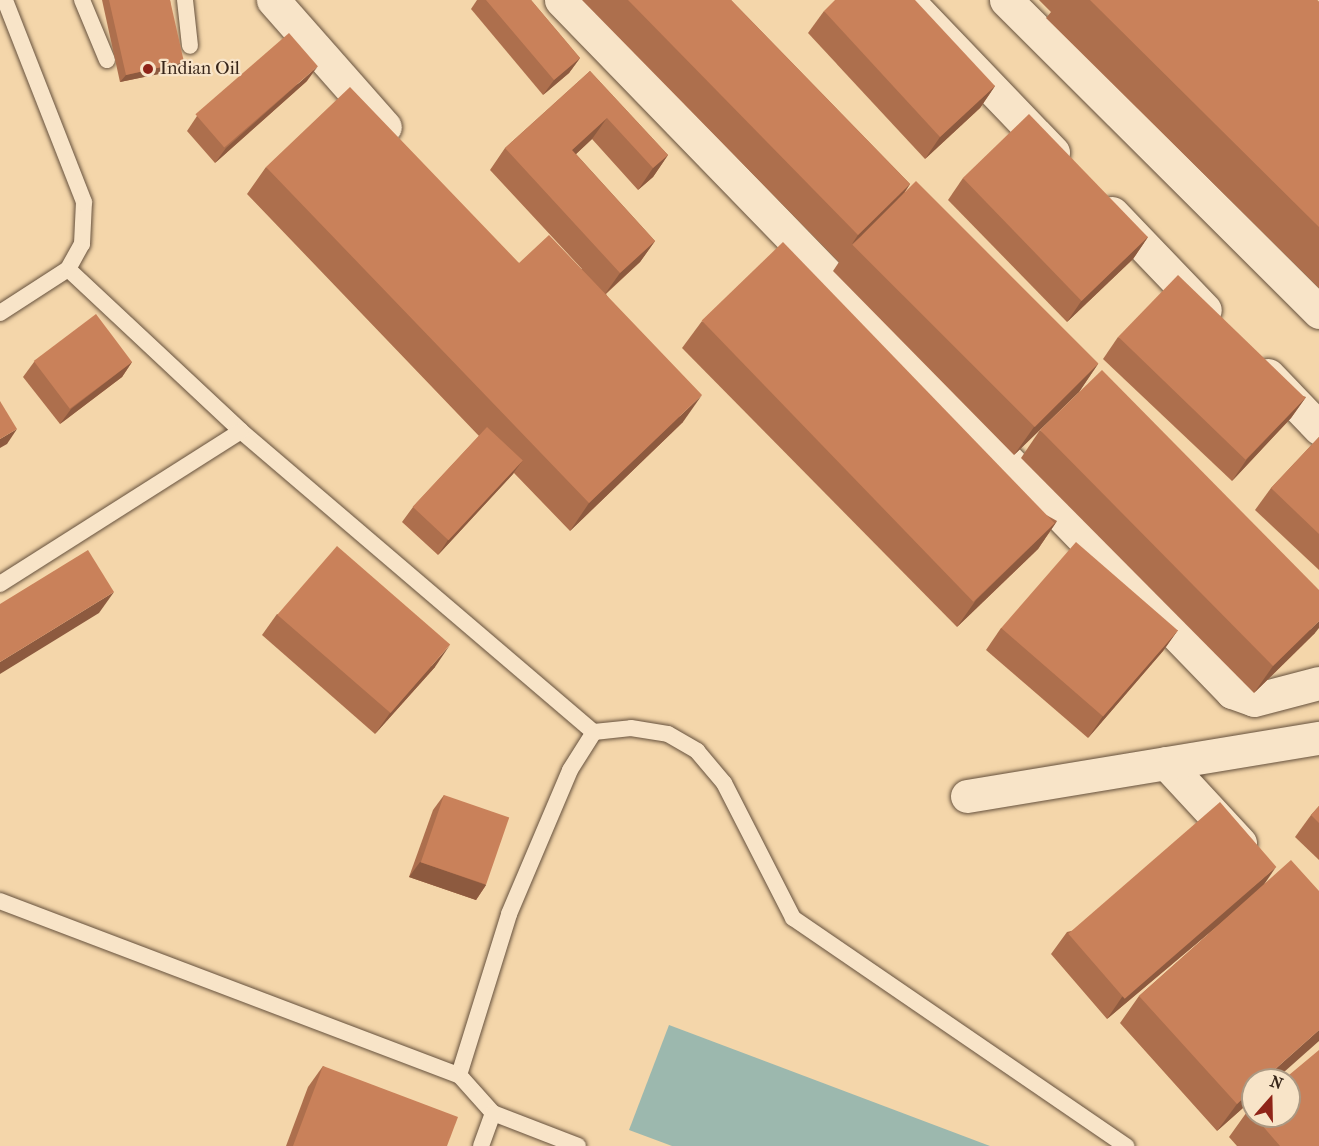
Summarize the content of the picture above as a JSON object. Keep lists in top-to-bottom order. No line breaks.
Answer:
{"places":["Indian Oil"],"north":"top"}
